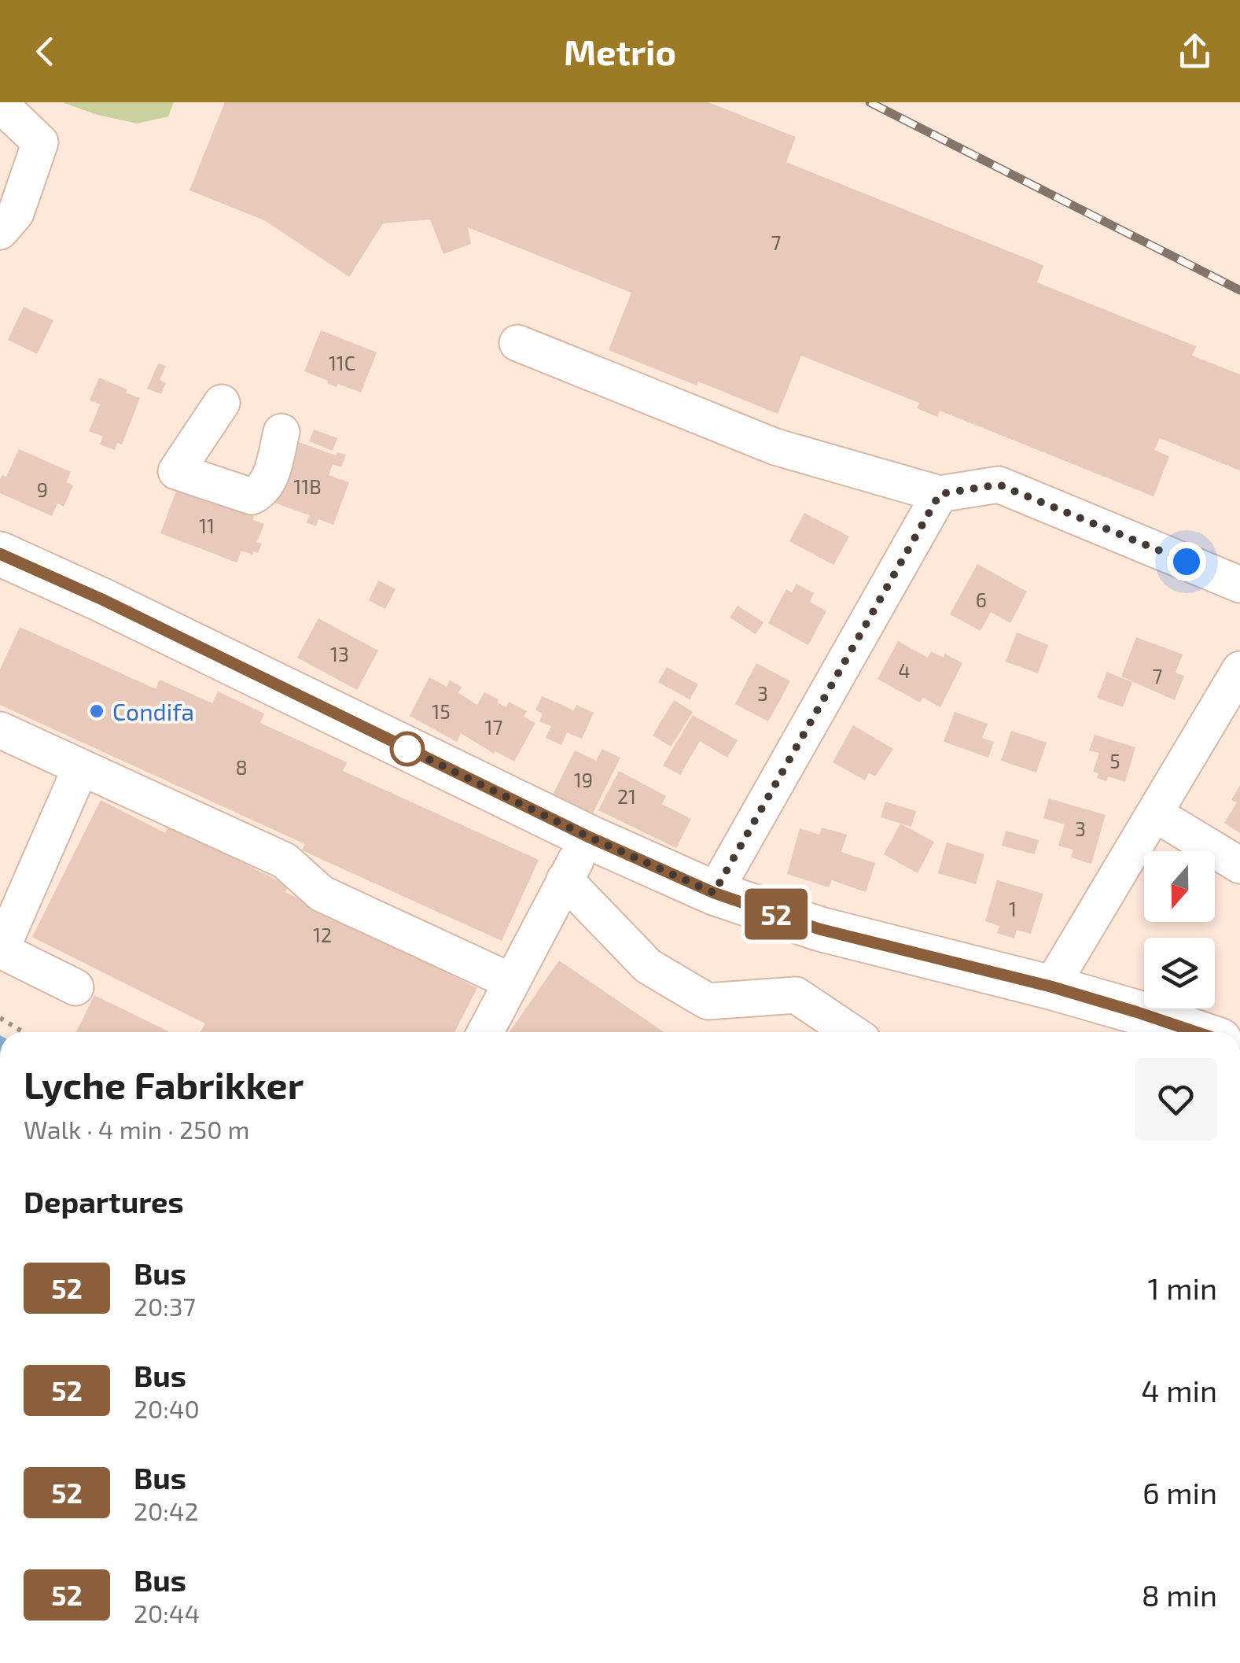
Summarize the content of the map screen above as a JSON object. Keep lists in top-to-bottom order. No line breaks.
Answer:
{"places":["Condifa"],"lines":["bus line 52"],"house_numbers":["7","11C","11B","9","11","6","13","4","7","3","15","17","5","8","19","21","3","1","12"],"north":"bottom","page":{"header":"Metrio","on_map":"52","heading":[["Lyche Fabrikker","Walk · 4 min · 250 m"],"Departures"],"list":[{"mark":"52","name":"Bus","note":"20:37","value":"1 min"},{"mark":"52","name":"Bus","note":"20:40","value":"4 min"},{"mark":"52","name":"Bus","note":"20:42","value":"6 min"},{"mark":"52","name":"Bus","note":"20:44","value":"8 min"}]}}
